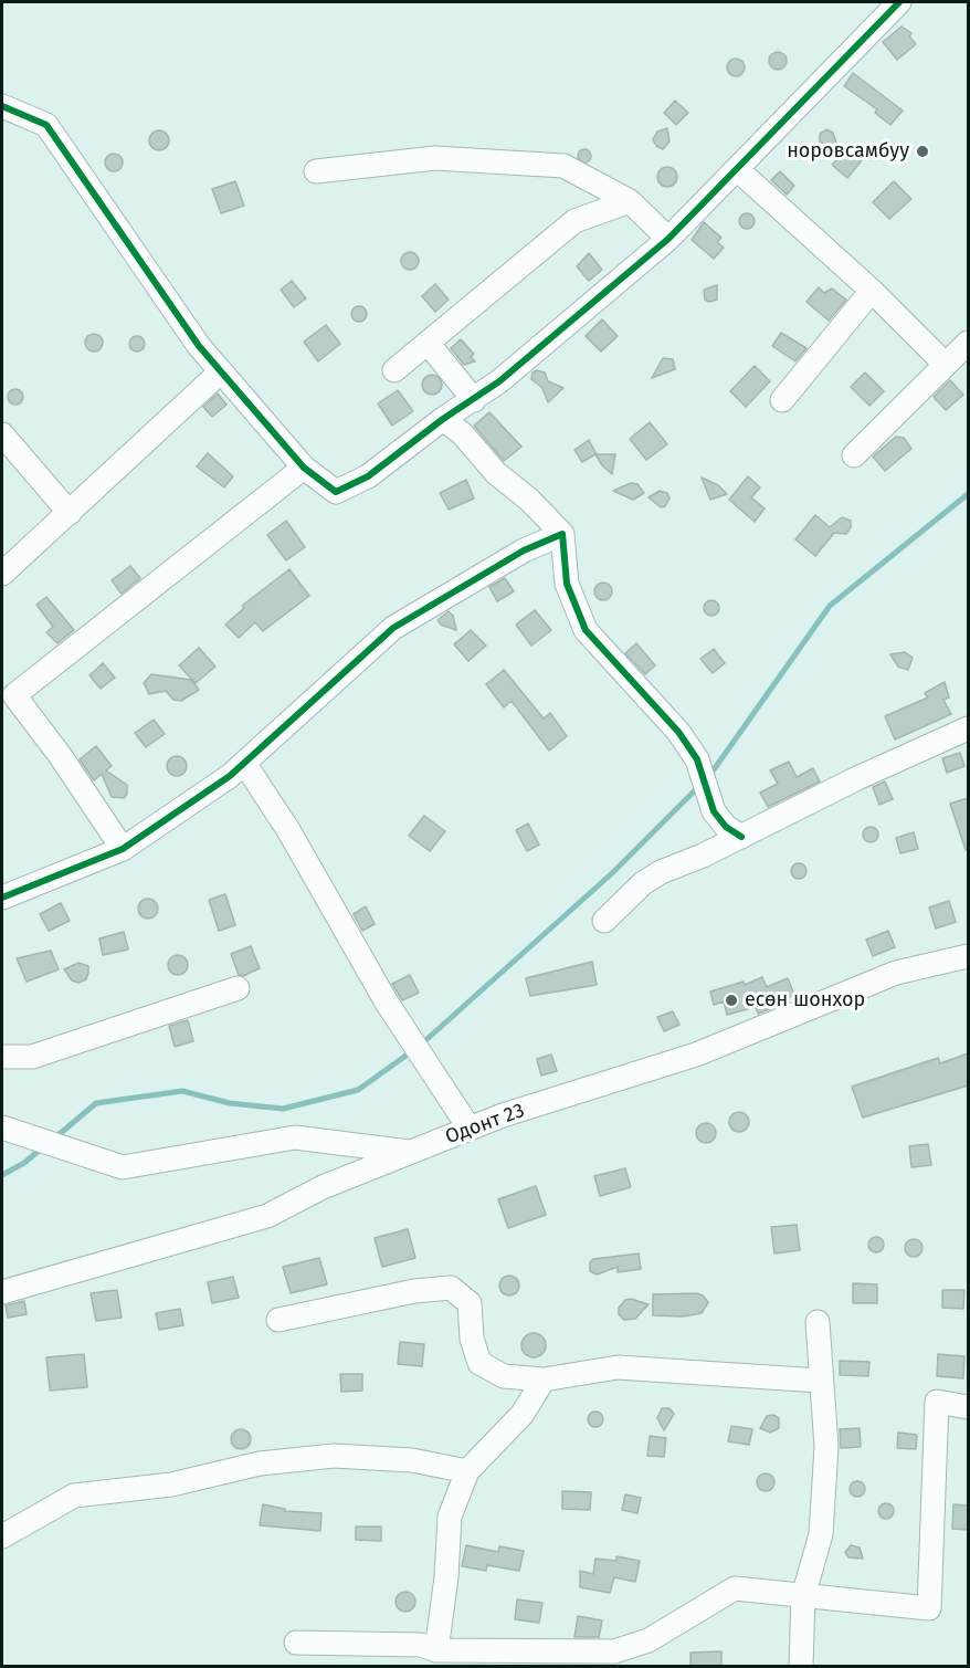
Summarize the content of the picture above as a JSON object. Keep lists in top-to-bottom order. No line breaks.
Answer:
{"streets":{"street":["Одонт 23"]},"places":["норовсамбуу","есөн шонхор"]}
